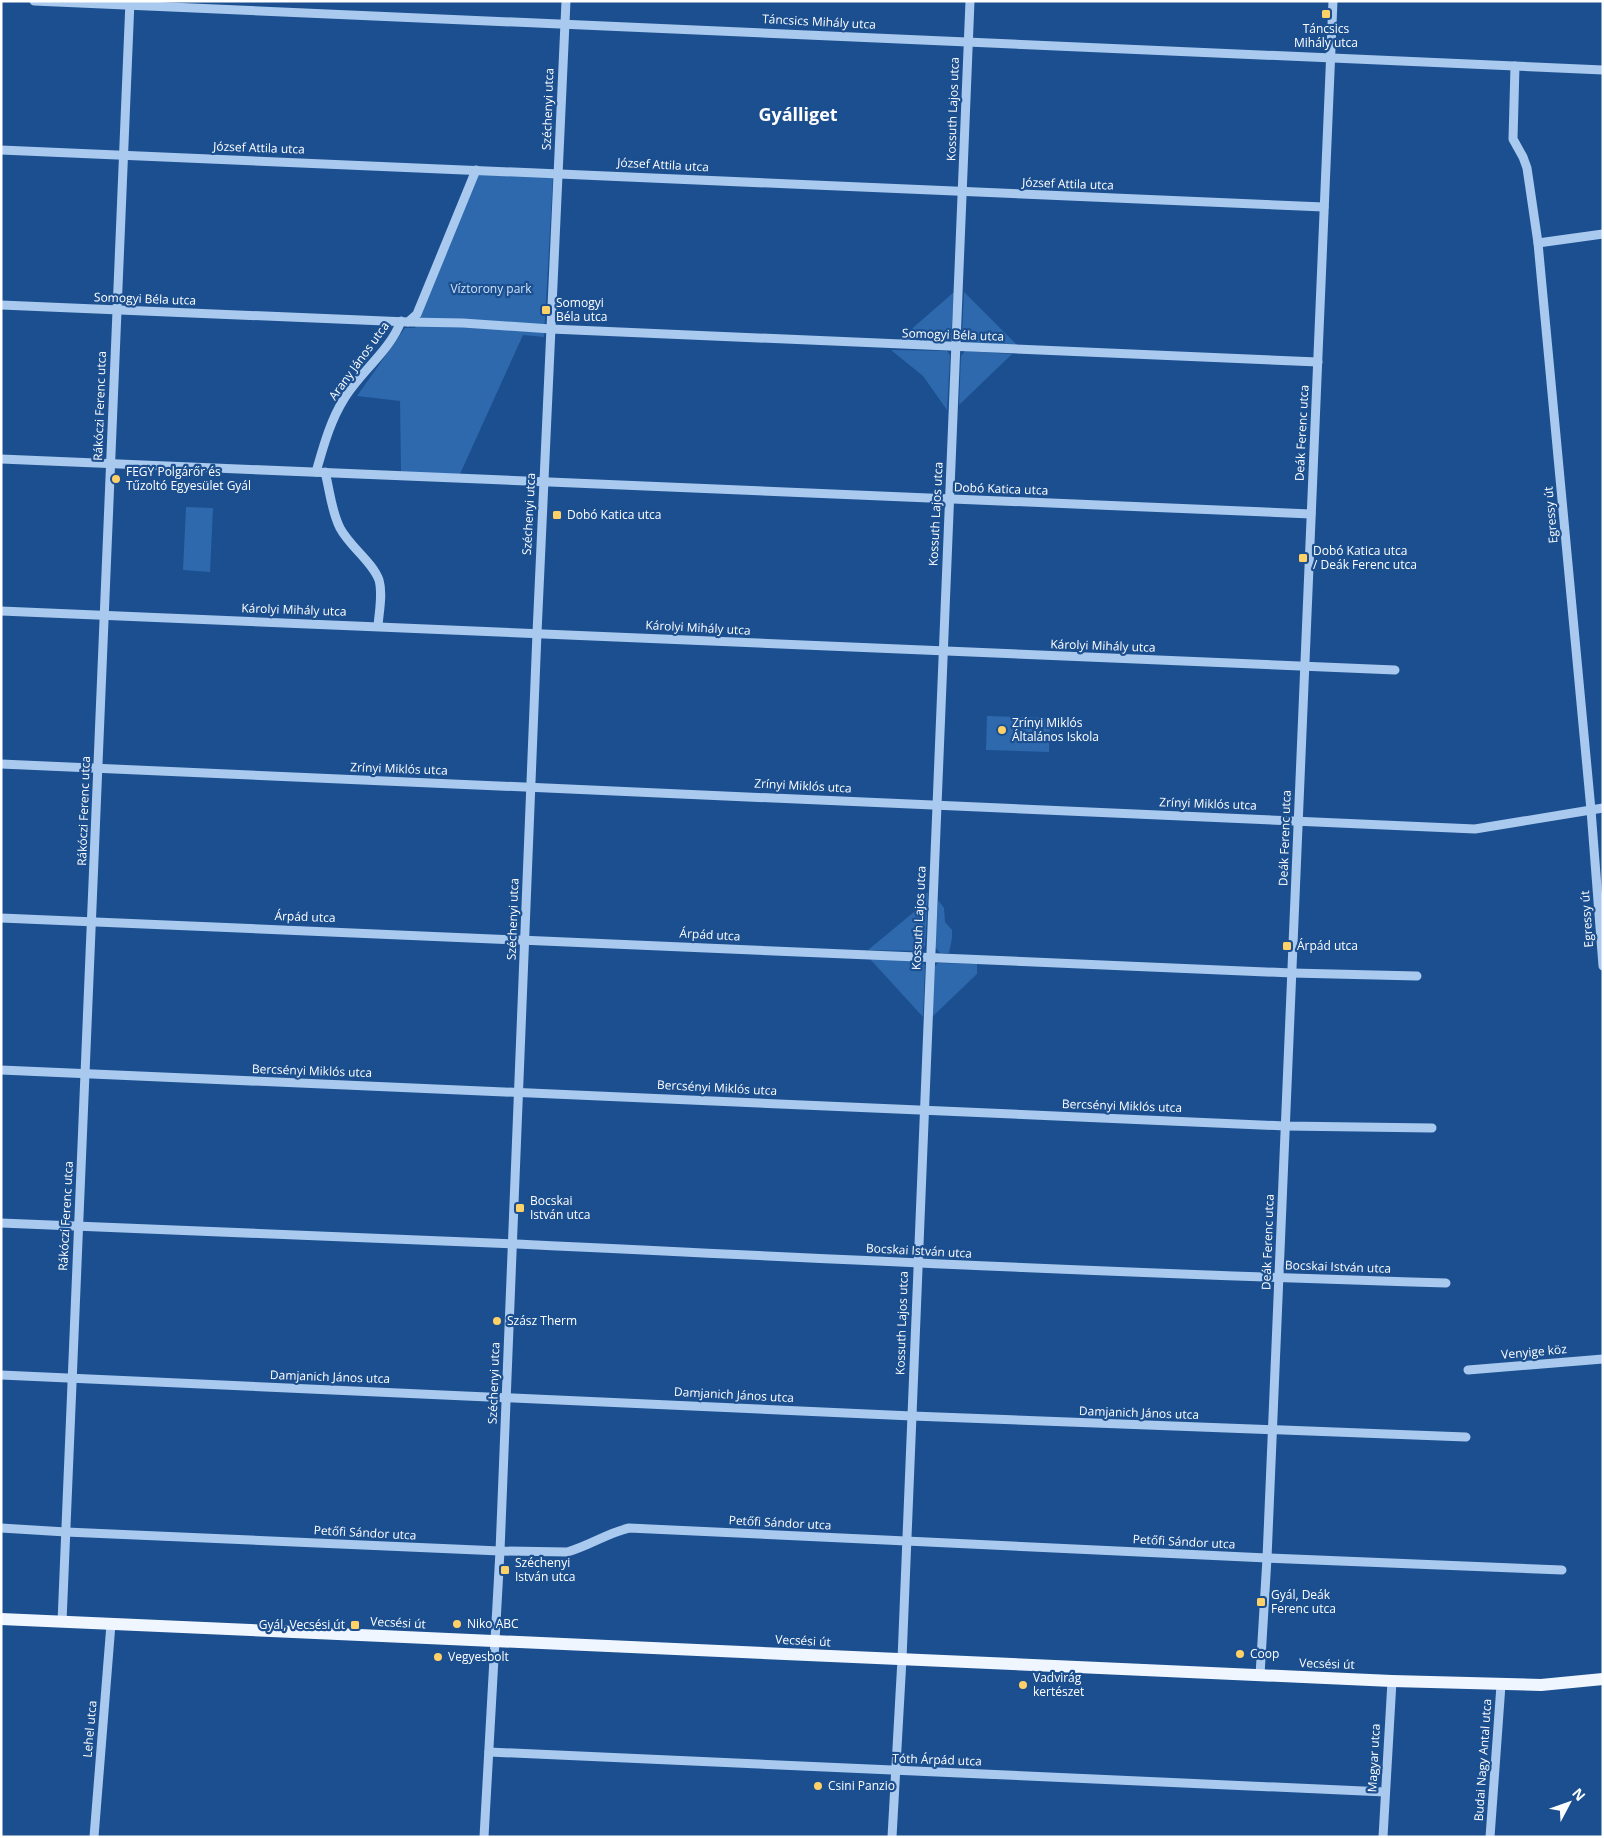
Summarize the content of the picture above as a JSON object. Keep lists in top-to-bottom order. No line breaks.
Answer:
{"streets":{"main road":["Vecsési út"],"street":["Táncsics Mihály utca","Széchenyi utca","Kossuth Lajos utca","József Attila utca","Somogyi Béla utca","Arany János utca","Rákóczi Ferenc utca","Deák Ferenc utca","Dobó Katica utca","Egressy út","Károlyi Mihály utca","Zrínyi Miklós utca","Árpád utca","Bercsényi Miklós utca","Bocskai István utca","Venyige köz","Damjanich János utca","Petőfi Sándor utca","Lehel utca","Magyar utca","Tóth Árpád utca","Budai Nagy Antal utca"]},"crossings":[["Táncsics Mihály utca","Széchenyi utca"],["Táncsics Mihály utca","Kossuth Lajos utca"],["Táncsics Mihály utca","Rákóczi Ferenc utca"],["Táncsics Mihály utca","Deák Ferenc utca"],["Táncsics Mihály utca","Egressy út"],["Széchenyi utca","József Attila utca"],["Széchenyi utca","Somogyi Béla utca"],["Széchenyi utca","Dobó Katica utca"],["Széchenyi utca","Károlyi Mihály utca"],["Széchenyi utca","Zrínyi Miklós utca"],["Széchenyi utca","Árpád utca"],["Széchenyi utca","Bercsényi Miklós utca"],["Széchenyi utca","Bocskai István utca"],["Széchenyi utca","Damjanich János utca"],["Széchenyi utca","Petőfi Sándor utca"],["Széchenyi utca","Vecsési út"],["Széchenyi utca","Tóth Árpád utca"],["Kossuth Lajos utca","József Attila utca"],["Kossuth Lajos utca","Somogyi Béla utca"],["Kossuth Lajos utca","Dobó Katica utca"],["Kossuth Lajos utca","Károlyi Mihály utca"],["Kossuth Lajos utca","Zrínyi Miklós utca"],["Kossuth Lajos utca","Árpád utca"],["Kossuth Lajos utca","Bercsényi Miklós utca"],["Kossuth Lajos utca","Bocskai István utca"],["Kossuth Lajos utca","Damjanich János utca"],["Kossuth Lajos utca","Petőfi Sándor utca"],["Kossuth Lajos utca","Vecsési út"],["Kossuth Lajos utca","Tóth Árpád utca"],["József Attila utca","Arany János utca"],["József Attila utca","Rákóczi Ferenc utca"],["József Attila utca","Deák Ferenc utca"],["Somogyi Béla utca","Arany János utca"],["Somogyi Béla utca","Rákóczi Ferenc utca"],["Somogyi Béla utca","Deák Ferenc utca"],["Arany János utca","Dobó Katica utca"],["Arany János utca","Károlyi Mihály utca"],["Rákóczi Ferenc utca","Dobó Katica utca"],["Rákóczi Ferenc utca","Károlyi Mihály utca"],["Rákóczi Ferenc utca","Zrínyi Miklós utca"],["Rákóczi Ferenc utca","Árpád utca"],["Rákóczi Ferenc utca","Bercsényi Miklós utca"],["Rákóczi Ferenc utca","Bocskai István utca"],["Rákóczi Ferenc utca","Damjanich János utca"],["Rákóczi Ferenc utca","Petőfi Sándor utca"],["Rákóczi Ferenc utca","Vecsési út"],["Deák Ferenc utca","Dobó Katica utca"],["Deák Ferenc utca","Károlyi Mihály utca"],["Deák Ferenc utca","Zrínyi Miklós utca"],["Deák Ferenc utca","Árpád utca"],["Deák Ferenc utca","Bercsényi Miklós utca"],["Deák Ferenc utca","Bocskai István utca"],["Deák Ferenc utca","Damjanich János utca"],["Deák Ferenc utca","Petőfi Sándor utca"],["Deák Ferenc utca","Vecsési út"],["Egressy út","Zrínyi Miklós utca"],["Vecsési út","Lehel utca"],["Vecsési út","Magyar utca"],["Vecsési út","Budai Nagy Antal utca"],["Magyar utca","Tóth Árpád utca"]],"districts":["Gyálliget"],"parks":["Víztorony park"],"places":{"transit":["Táncsics Mihály utca","Somogyi Béla utca","Dobó Katica utca","Dobó Katica utca / Deák Ferenc utca","Árpád utca","Bocskai István utca","Széchenyi István utca","Gyál, Deák Ferenc utca","Gyál, Vecsési út"],"other":["FEGY Polgárőr és Tűzoltó Egyesület Gyál","Zrínyi Miklós Általános Iskola","Szász Therm","Niko ABC","Coop","Vegyesbolt","Vadvirág kertészet","Csini Panzio"]},"north":"top right"}
